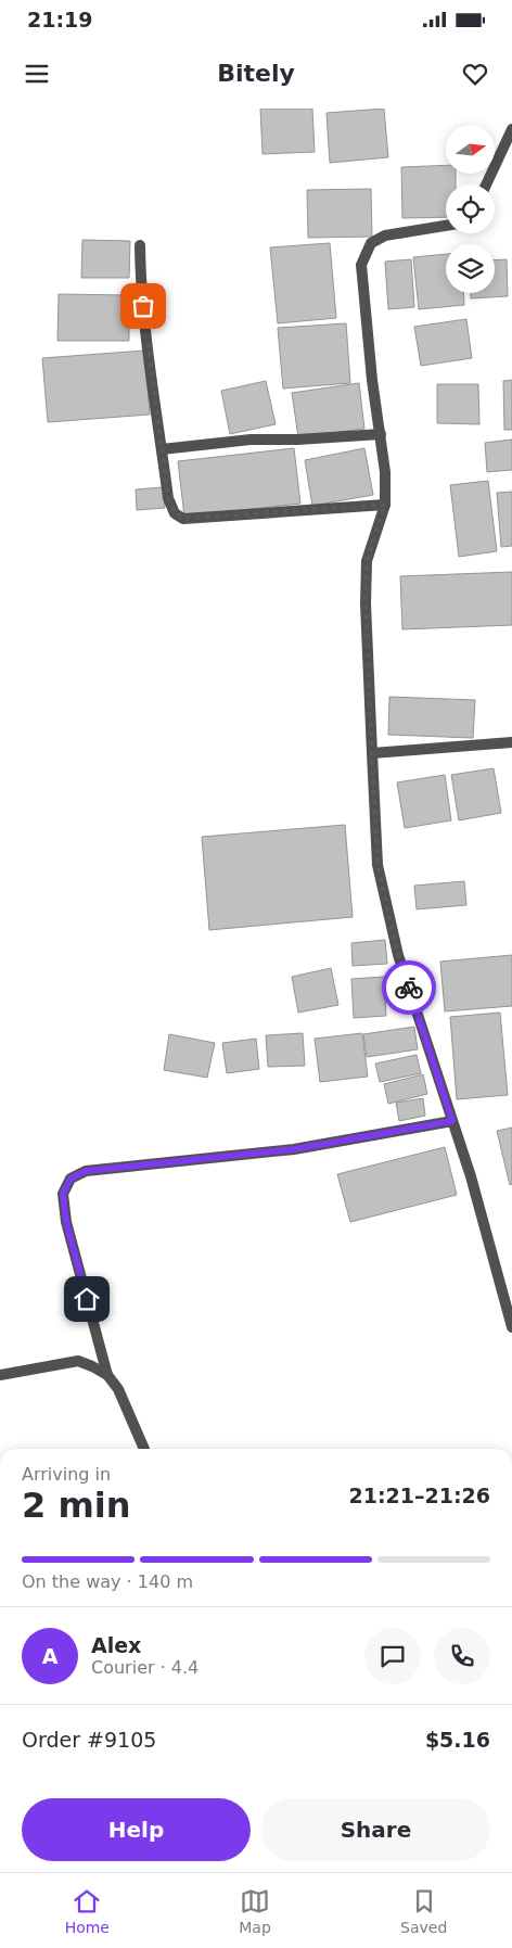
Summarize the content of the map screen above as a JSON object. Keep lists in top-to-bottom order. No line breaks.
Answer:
{"north":"right","page":{"status":"21:19","header":"Bitely","heading":["2 min","Arriving in","21:21–21:26"],"panel":["Alex","Courier · 4.4","Order #9105","$5.16"],"bar":"On the way · 140 m","round":"A","buttons":["Help","Share"],"tabs":["Home","Map","Saved"]}}
